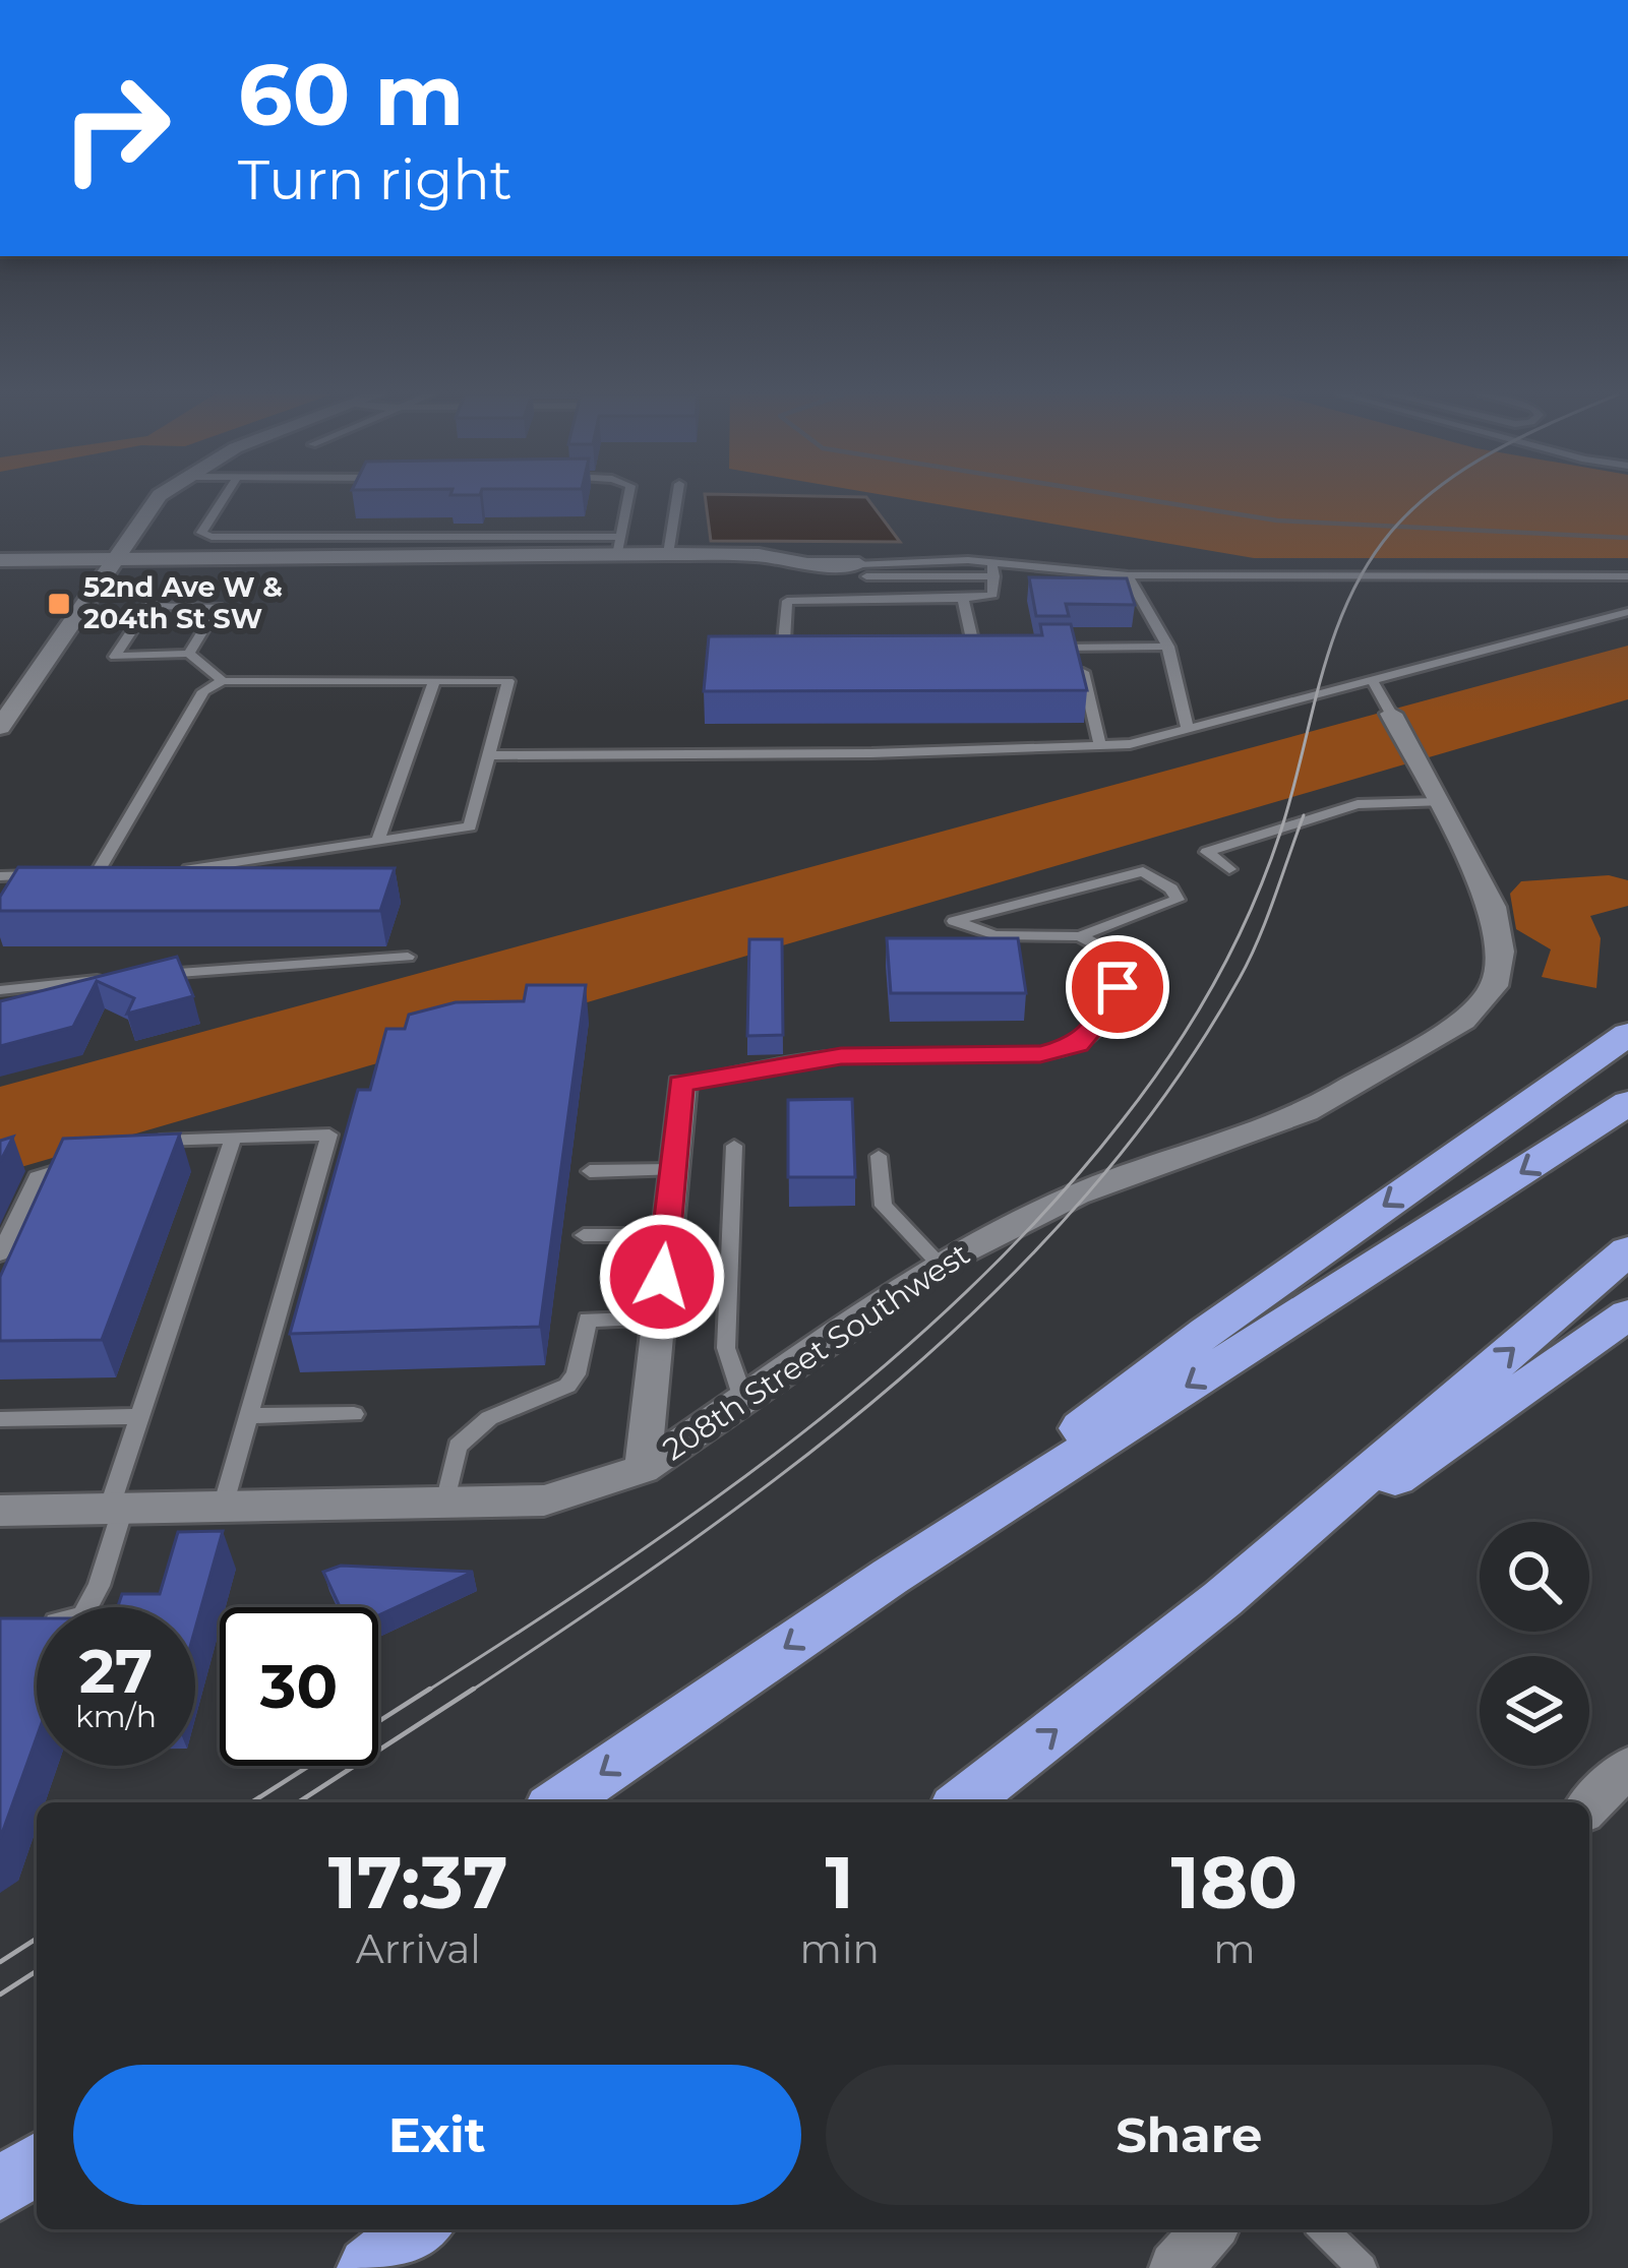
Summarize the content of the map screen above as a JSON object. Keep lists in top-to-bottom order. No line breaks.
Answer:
{"streets":{"street":["208th Street Southwest"]},"places":{"transit":["52nd Ave W & 204th St SW"]},"page":{"turn":["60 m","Turn right"],"speed":"27 km/h","limit":"30","eta":["17:37","Arrival","1","min","180","m"],"buttons":["Exit","Share"]}}
